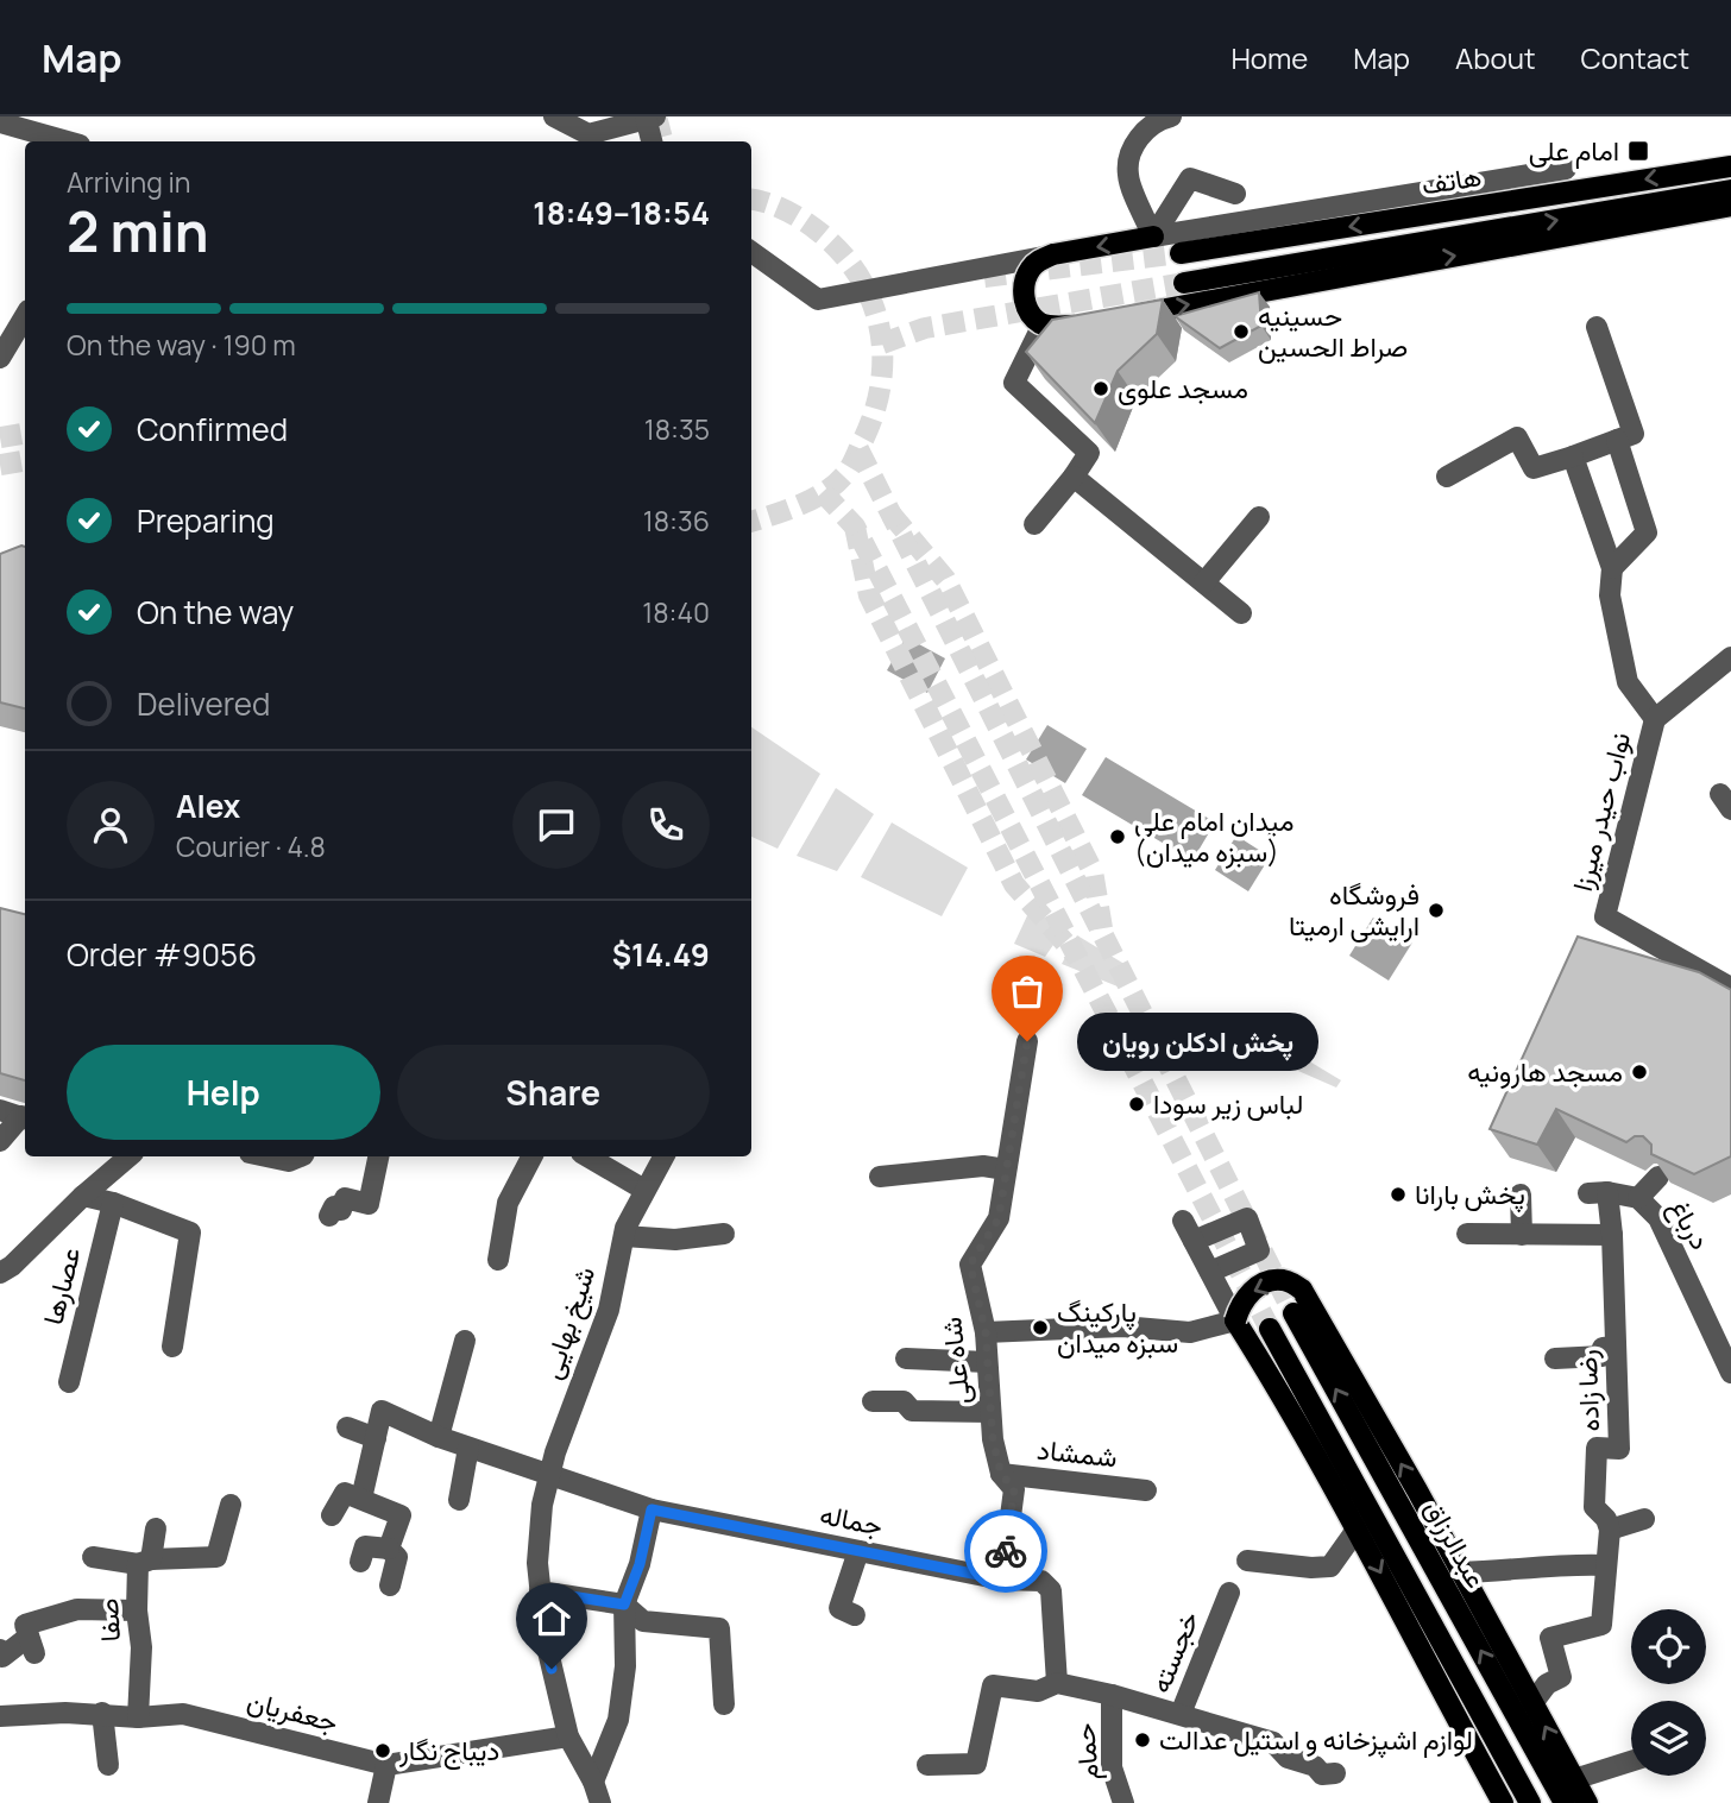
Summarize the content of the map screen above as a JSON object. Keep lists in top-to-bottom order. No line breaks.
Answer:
{"streets":{"main road":["هاتف","عبدالرزاق"],"street":["نواب حیدر میرزا","درباغ","عصارها","شیخ بهایی","شاه علی","رضا زاده","شمشاد","جماله","صفا","خجسته","جعفریان","حمام"]},"crossings":[["درباغ","رضا زاده"],["شیخ بهایی","جماله"],["شیخ بهایی","جعفریان"],["شاه علی","شمشاد"],["شاه علی","جماله"],["صفا","جعفریان"]],"places":{"transit":["امام علی"],"other":["حسینیه صراط الحسین","مسجد علوی","میدان امام علی (سبزه میدان)","فروشگاه ارایشی ارمیتا","پخش ادکلن رویان","مسجد هارونیه","لباس زیر سودا","پخش بارانا","پارکینگ سبزه میدان","لوازم اشپزخانه و استیل عدالت","دیباج نگار"]},"page":{"header":"Map","nav":["Home","Map","About","Contact"],"heading":["2 min","Arriving in","18:49–18:54"],"panel":["Alex","Courier · 4.8","Order #9056","$14.49"],"bar":"On the way · 190 m","list":[["Confirmed","18:35"],["Preparing","18:36"],["On the way","18:40"],"Delivered"],"bubble":"پخش ادکلن رویان","buttons":["Help","Share"]}}
